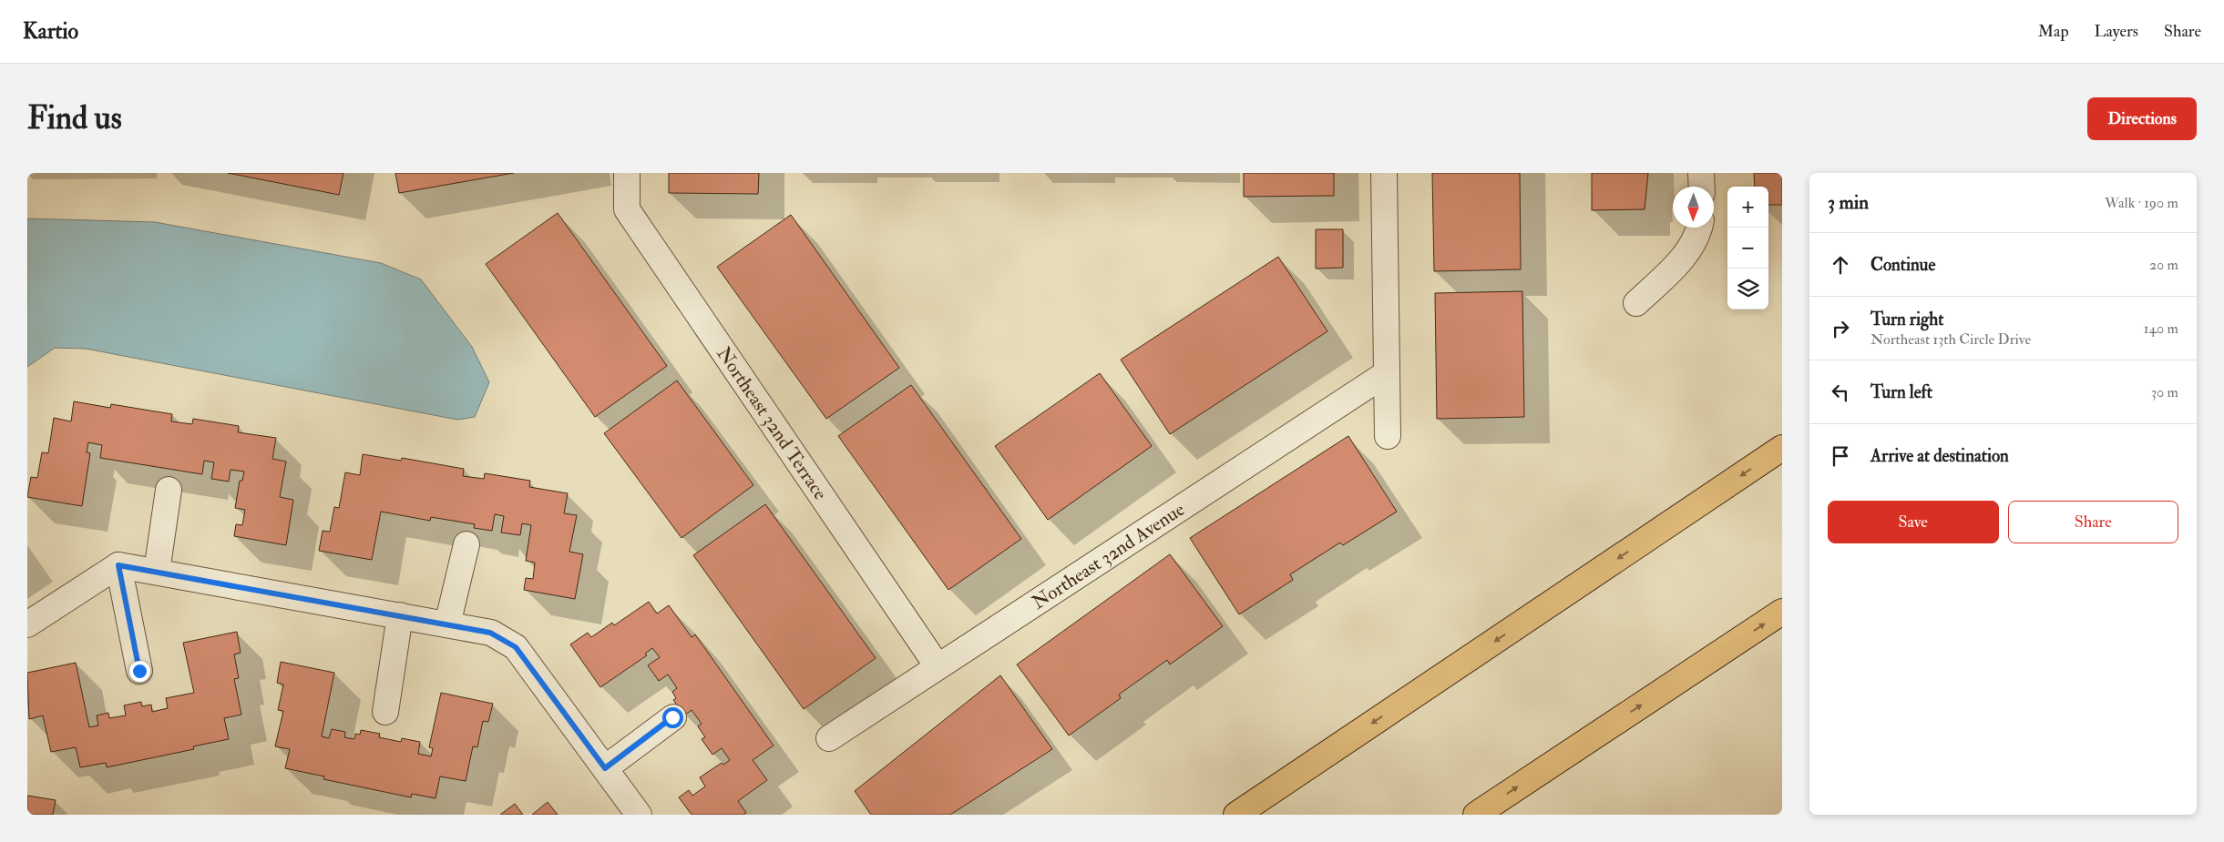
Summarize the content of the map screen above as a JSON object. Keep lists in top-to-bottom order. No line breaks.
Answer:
{"streets":{"street":["Northeast 32nd Terrace","Northeast 32nd Avenue"]},"crossings":[["Northeast 32nd Terrace","Northeast 32nd Avenue"]],"north":"bottom","page":{"header":"Kartio","nav":["Map","Layers","Share"],"buttons":["Directions",["Save","Share"]],"title":"Find us","heading":["3 min","Walk · 190 m"],"map_buttons":["+","−"],"list":[["Continue","20 m"],["Turn right","Northeast 13th Circle Drive","140 m"],["Turn left","30 m"],"Arrive at destination"]}}
